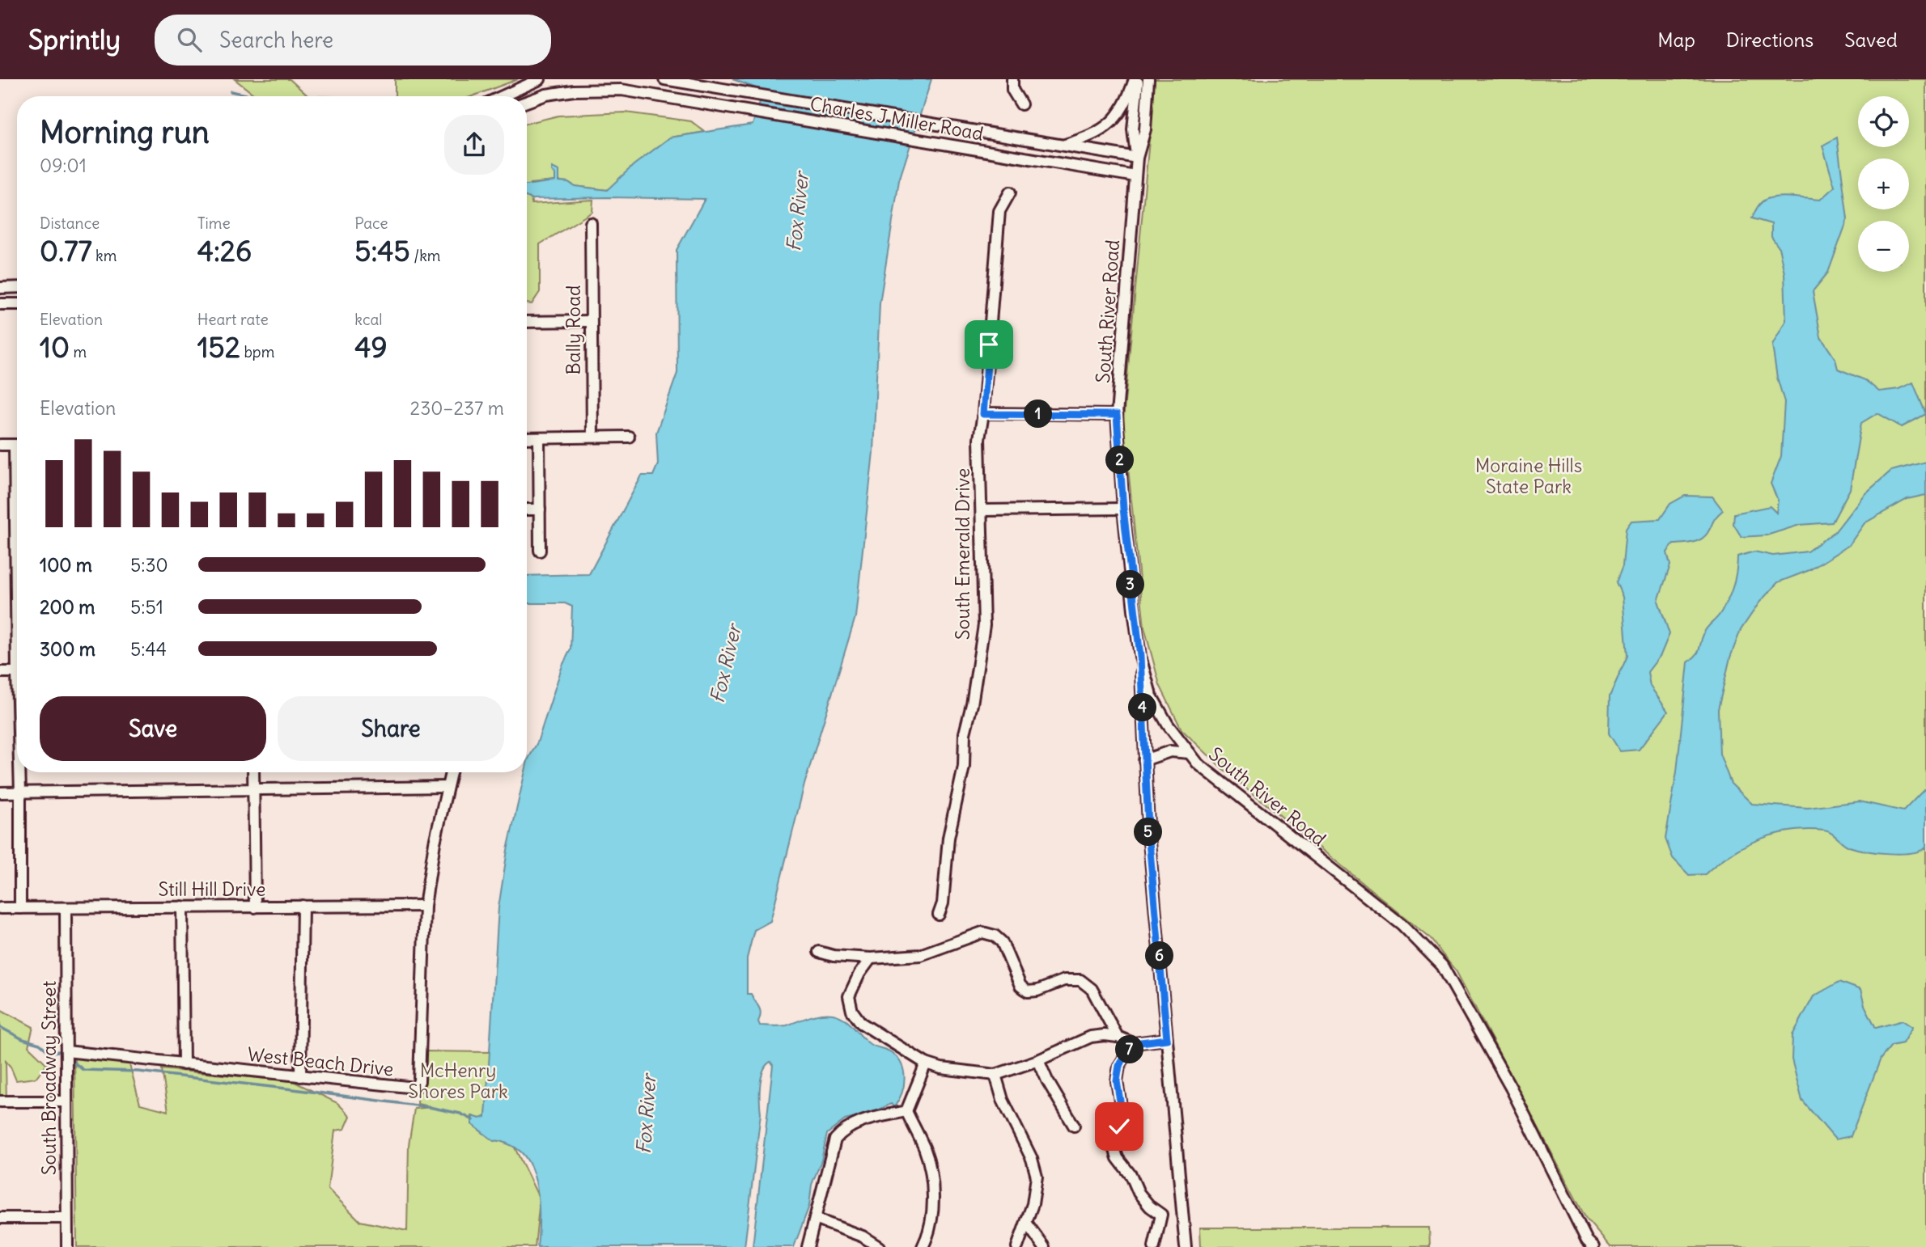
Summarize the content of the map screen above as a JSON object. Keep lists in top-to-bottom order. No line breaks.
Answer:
{"streets":{"street":["Charles J Miller Road","South River Road","Bally Road","South Emerald Drive","Still Hill Drive","West Beach Drive","South Broadway Street"]},"crossings":[["Charles J Miller Road","South River Road"],["Still Hill Drive","West Beach Drive"],["Still Hill Drive","South Broadway Street"],["West Beach Drive","South Broadway Street"]],"water":["Fox River"],"parks":["Moraine Hills State Park","McHenry Shores Park"],"page":{"header":"Sprintly","search":"Search here","nav":["Map","Directions","Saved"],"map_buttons":["+","−"],"heading":["Morning run","09:01"],"stats":[["Distance","0.77 km"],["Time","4:26"],["Pace","5:45 /km"],["Elevation","10 m"],["Heart rate","152 bpm"],["kcal","49"]],"chart":["Elevation","230–237 m"],"pins":["1","2","3","4","5","6","7"],"list":[{"name":"100 m","note":"5:30"},{"name":"200 m","note":"5:51"},{"name":"300 m","note":"5:44"}],"buttons":["Save","Share"]}}
